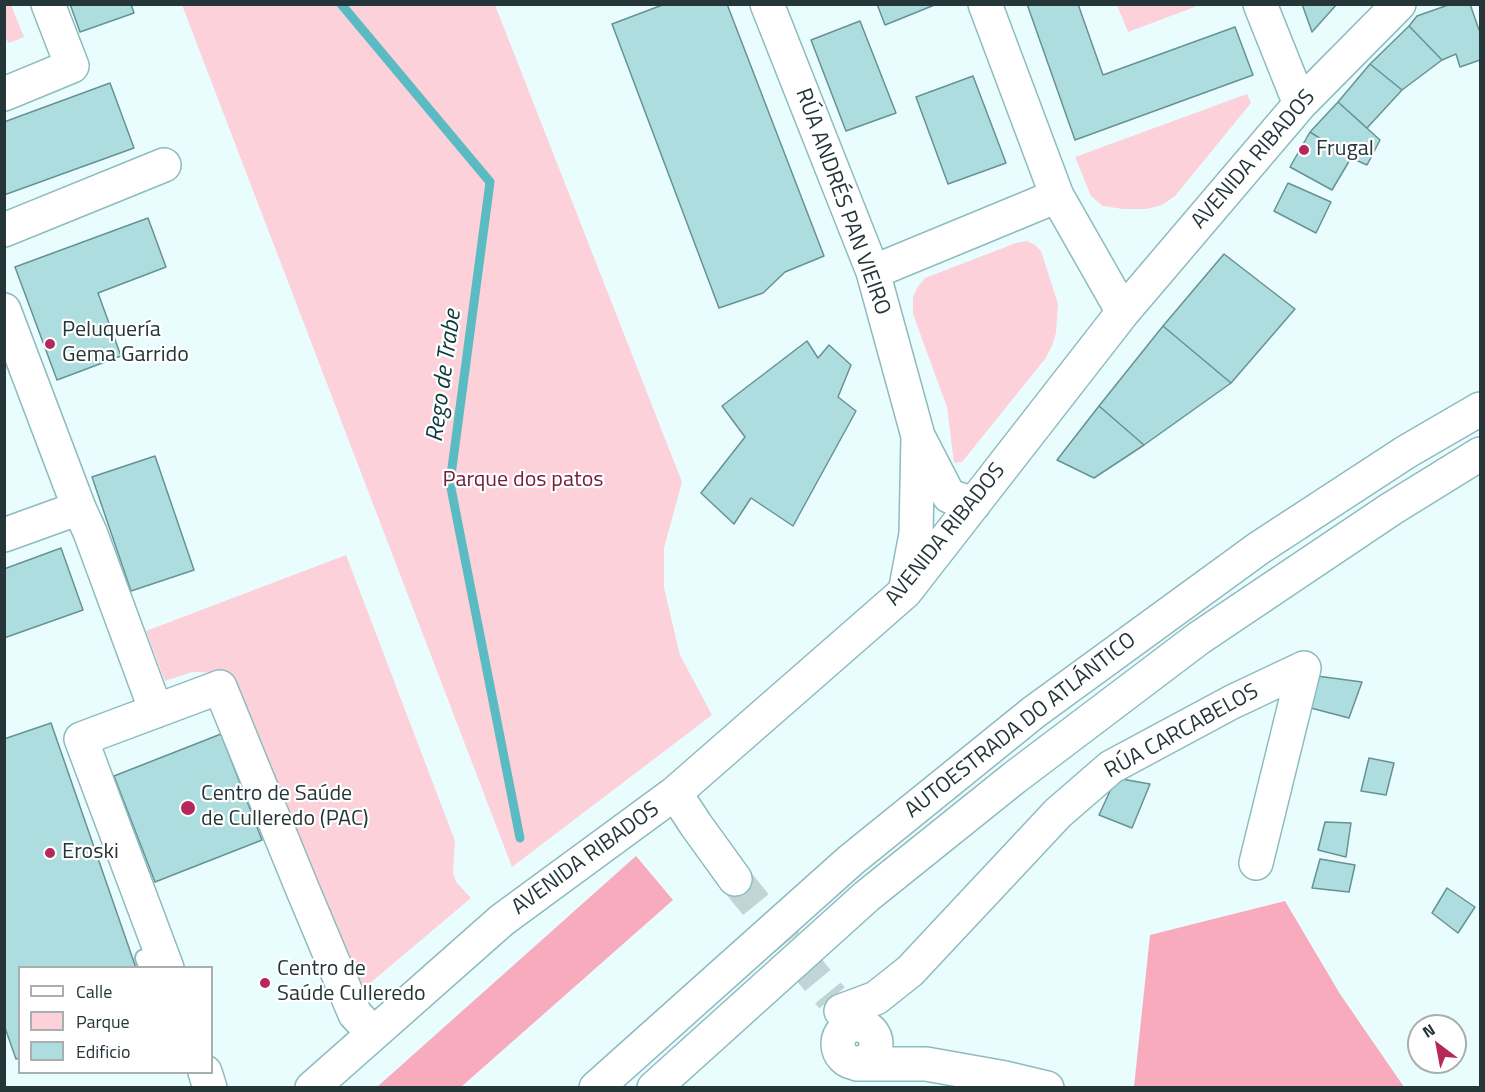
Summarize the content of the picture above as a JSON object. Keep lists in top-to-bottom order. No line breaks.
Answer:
{"streets":{"main road":["AVENIDA RIBADOS","RÚA ANDRÉS PAN VIEIRO","AUTOESTRADA DO ATLÁNTICO","RÚA CARCABELOS"]},"crossings":[["AVENIDA RIBADOS","RÚA ANDRÉS PAN VIEIRO"]],"water":["Rego de Trabe"],"parks":["Parque dos patos"],"places":["Frugal","Peluquería Gema Garrido","Centro de Saúde de Culleredo (PAC)","Eroski","Centro de Saúde Culleredo"],"legend":["Calle","Parque","Edificio"],"north":"top left"}
